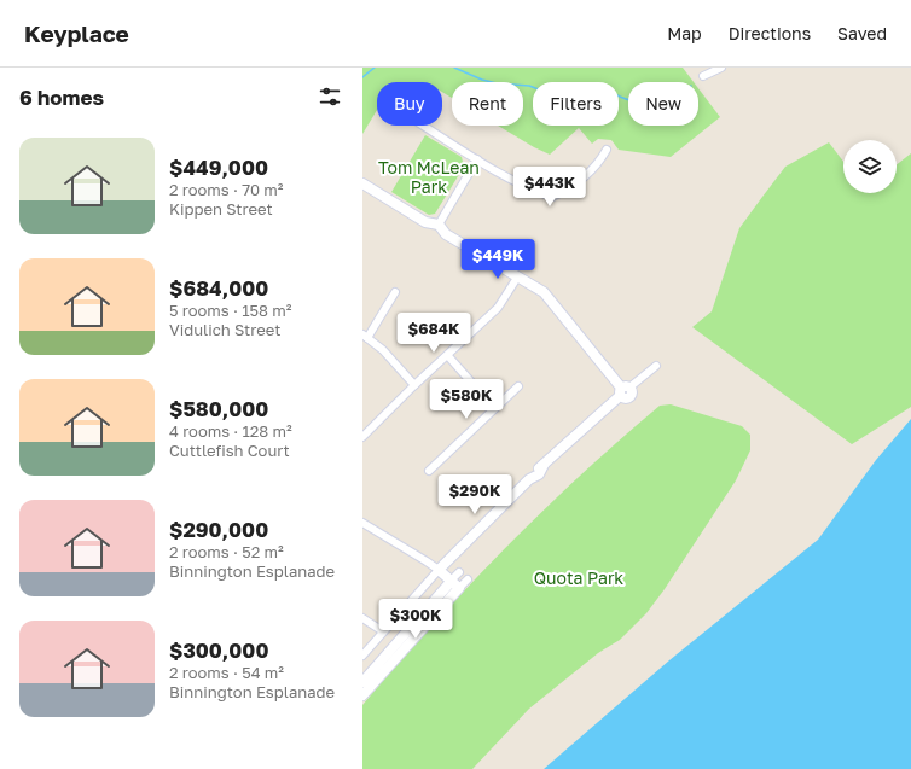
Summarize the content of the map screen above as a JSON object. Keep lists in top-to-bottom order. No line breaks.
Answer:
{"parks":["Tom McLean Park","Quota Park"],"page":{"header":"Keyplace","nav":["Map","Directions","Saved"],"heading":"6 homes","chip":["Buy","Rent","Filters","New"],"list":[{"name":"$449,000","note":"2 rooms · 70 m² · Kippen Street"},{"name":"$684,000","note":"5 rooms · 158 m² · Vidulich Street"},{"name":"$580,000","note":"4 rooms · 128 m² · Cuttlefish Court"},{"name":"$290,000","note":"2 rooms · 52 m² · Binnington Esplanade"},{"name":"$300,000","note":"2 rooms · 54 m² · Binnington Esplanade"}],"price":["$443K","$449K","$684K","$580K","$290K","$300K"]}}
